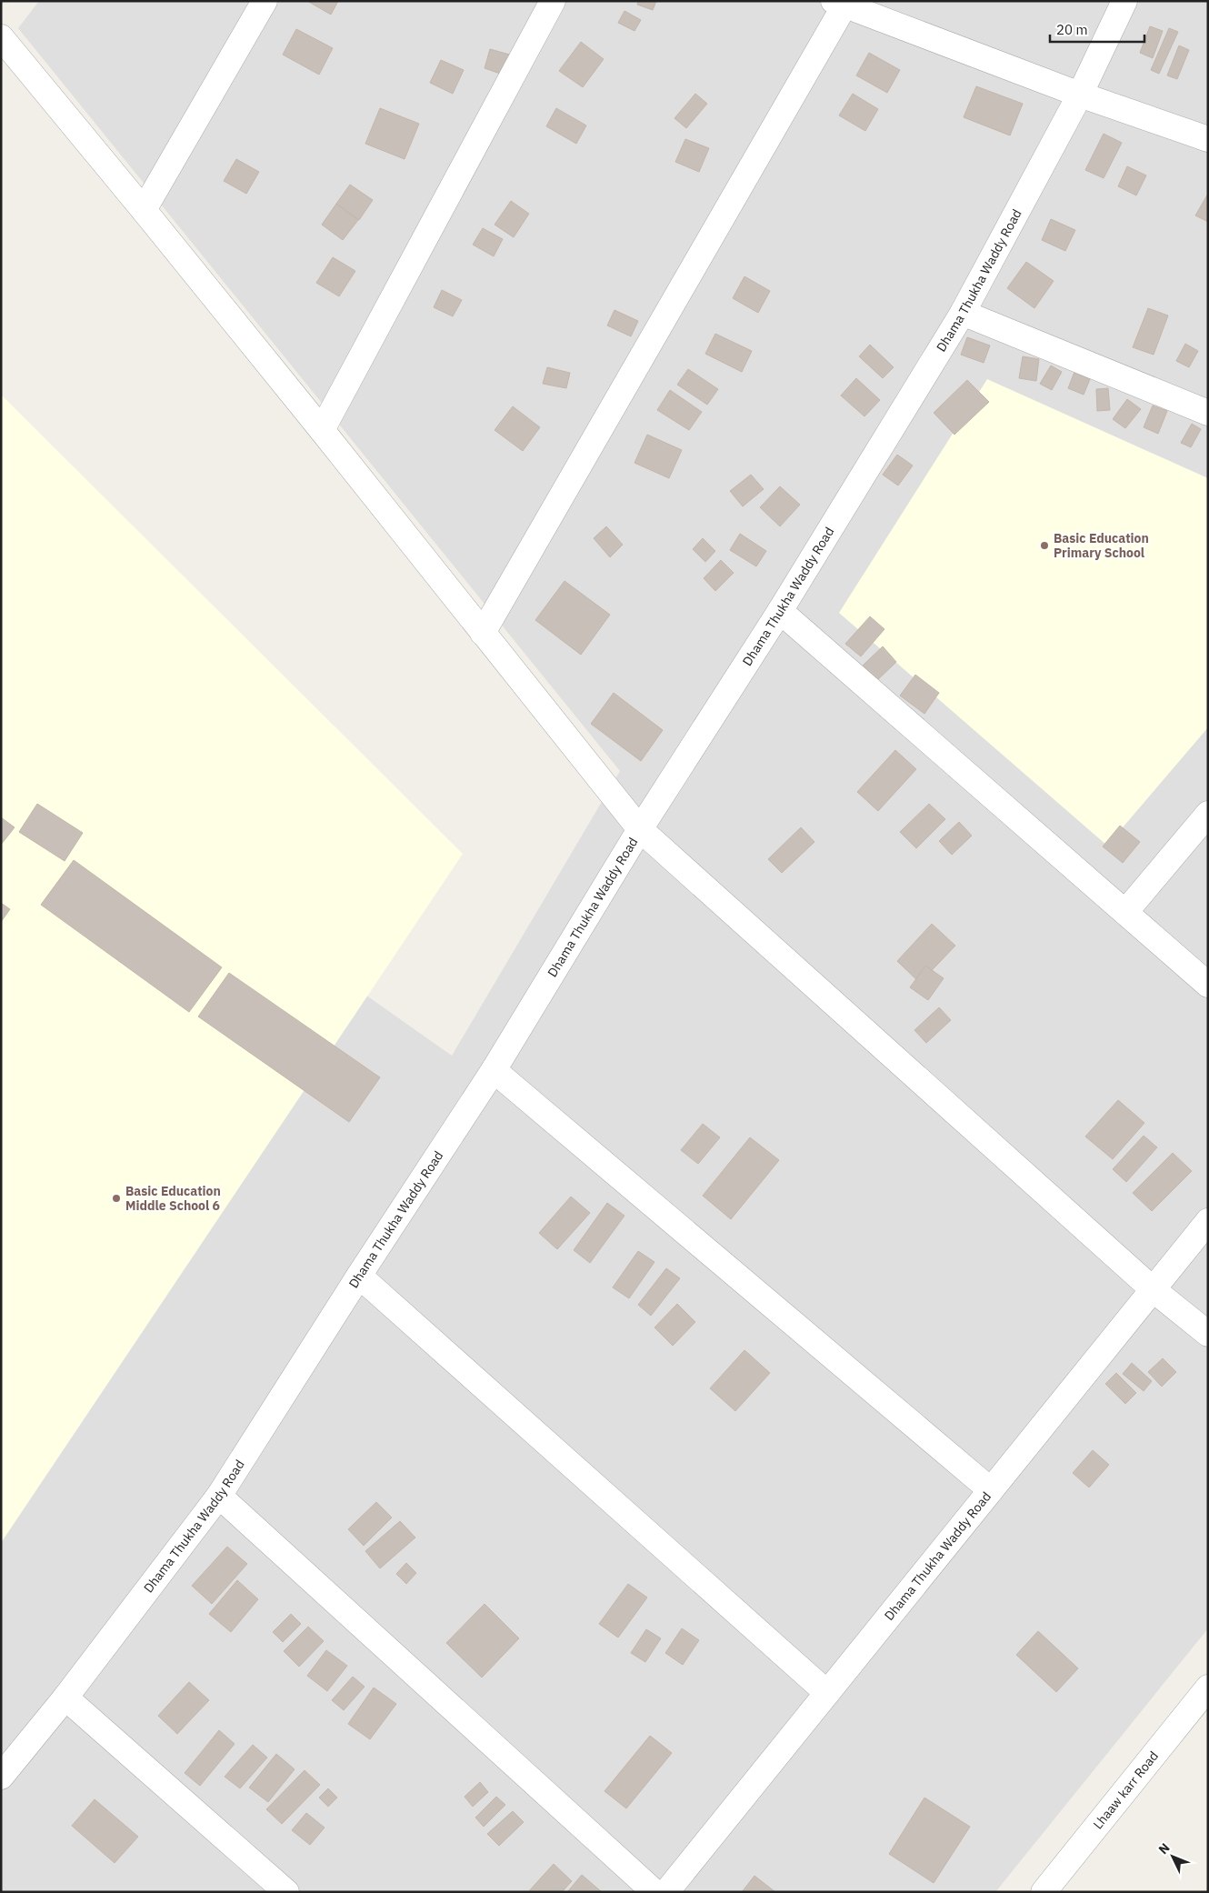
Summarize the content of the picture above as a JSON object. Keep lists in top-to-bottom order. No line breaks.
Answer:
{"streets":{"street":["Dhama Thukha Waddy Road","Lhaaw karr Road"]},"places":["Basic Education Primary School","Basic Education Middle School 6"],"scale_bar":"20 m","north":"top left"}
